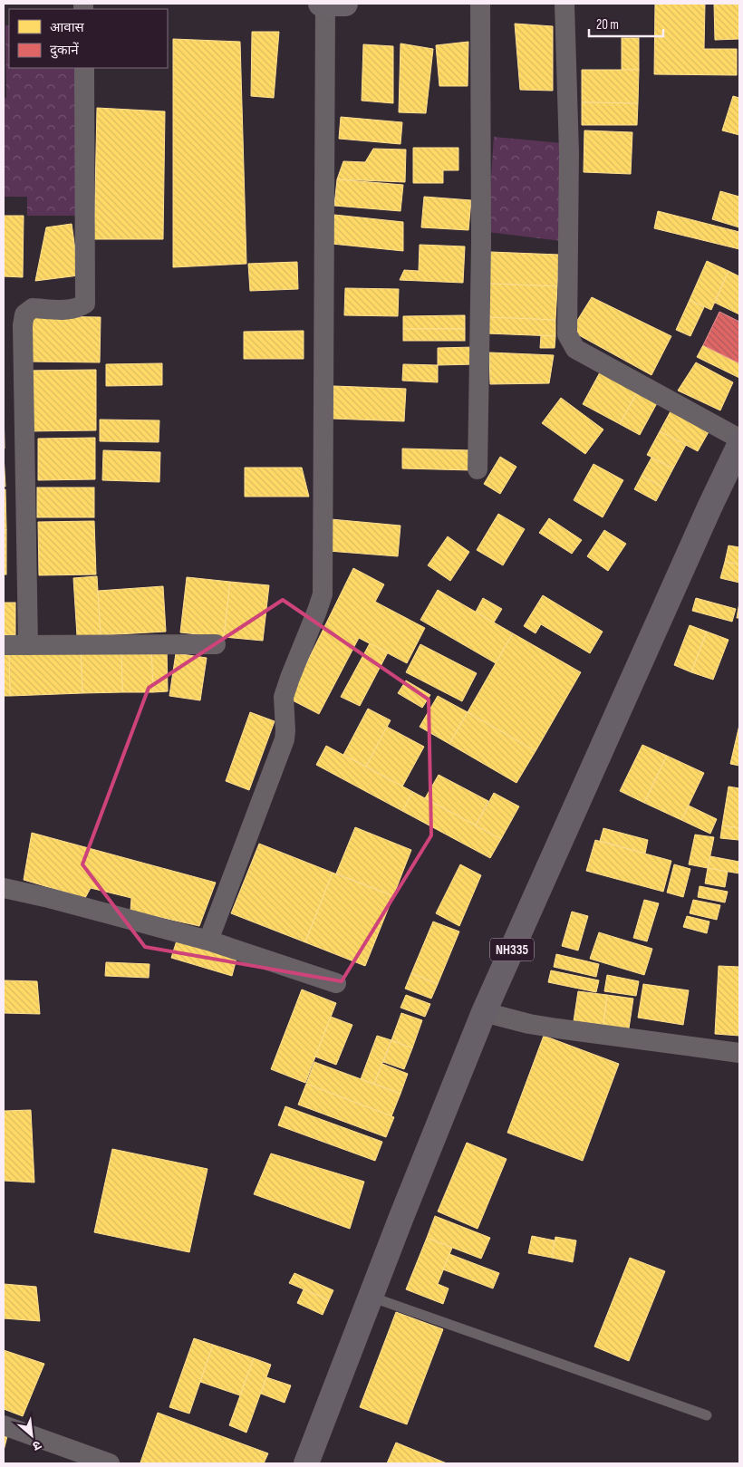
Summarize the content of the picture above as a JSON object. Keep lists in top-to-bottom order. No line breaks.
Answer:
{"streets":{"highway":["NH335"]},"legend":["आवास","दुकानें"],"scale_bar":"20 m","north":"bottom right"}
